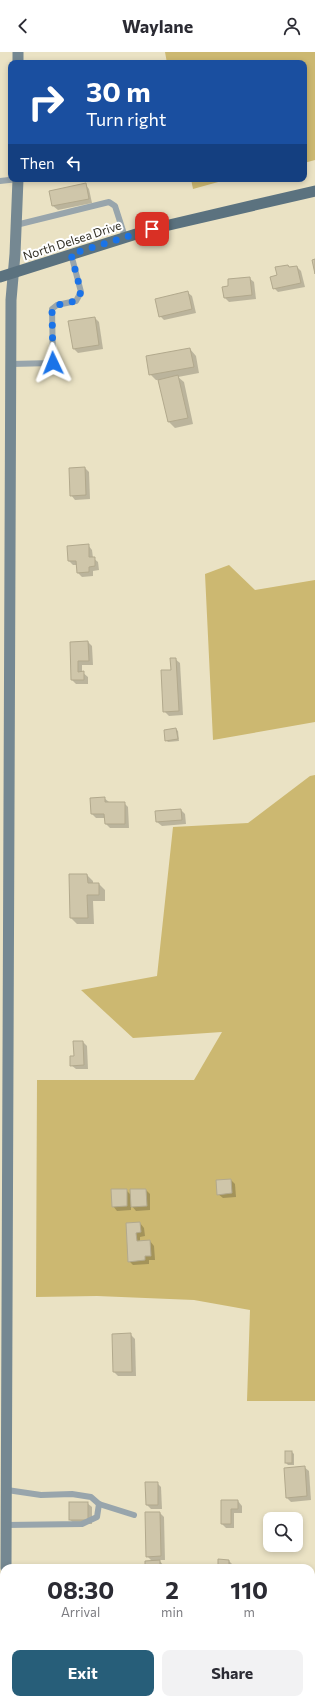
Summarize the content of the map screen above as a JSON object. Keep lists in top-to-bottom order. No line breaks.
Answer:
{"streets":{"main road":["North Delsea Drive"]},"page":{"header":"Waylane","turn":["30 m","Turn right"],"then":"Then","eta":["08:30","Arrival","2","min","110","m"],"buttons":["Exit","Share"]}}
